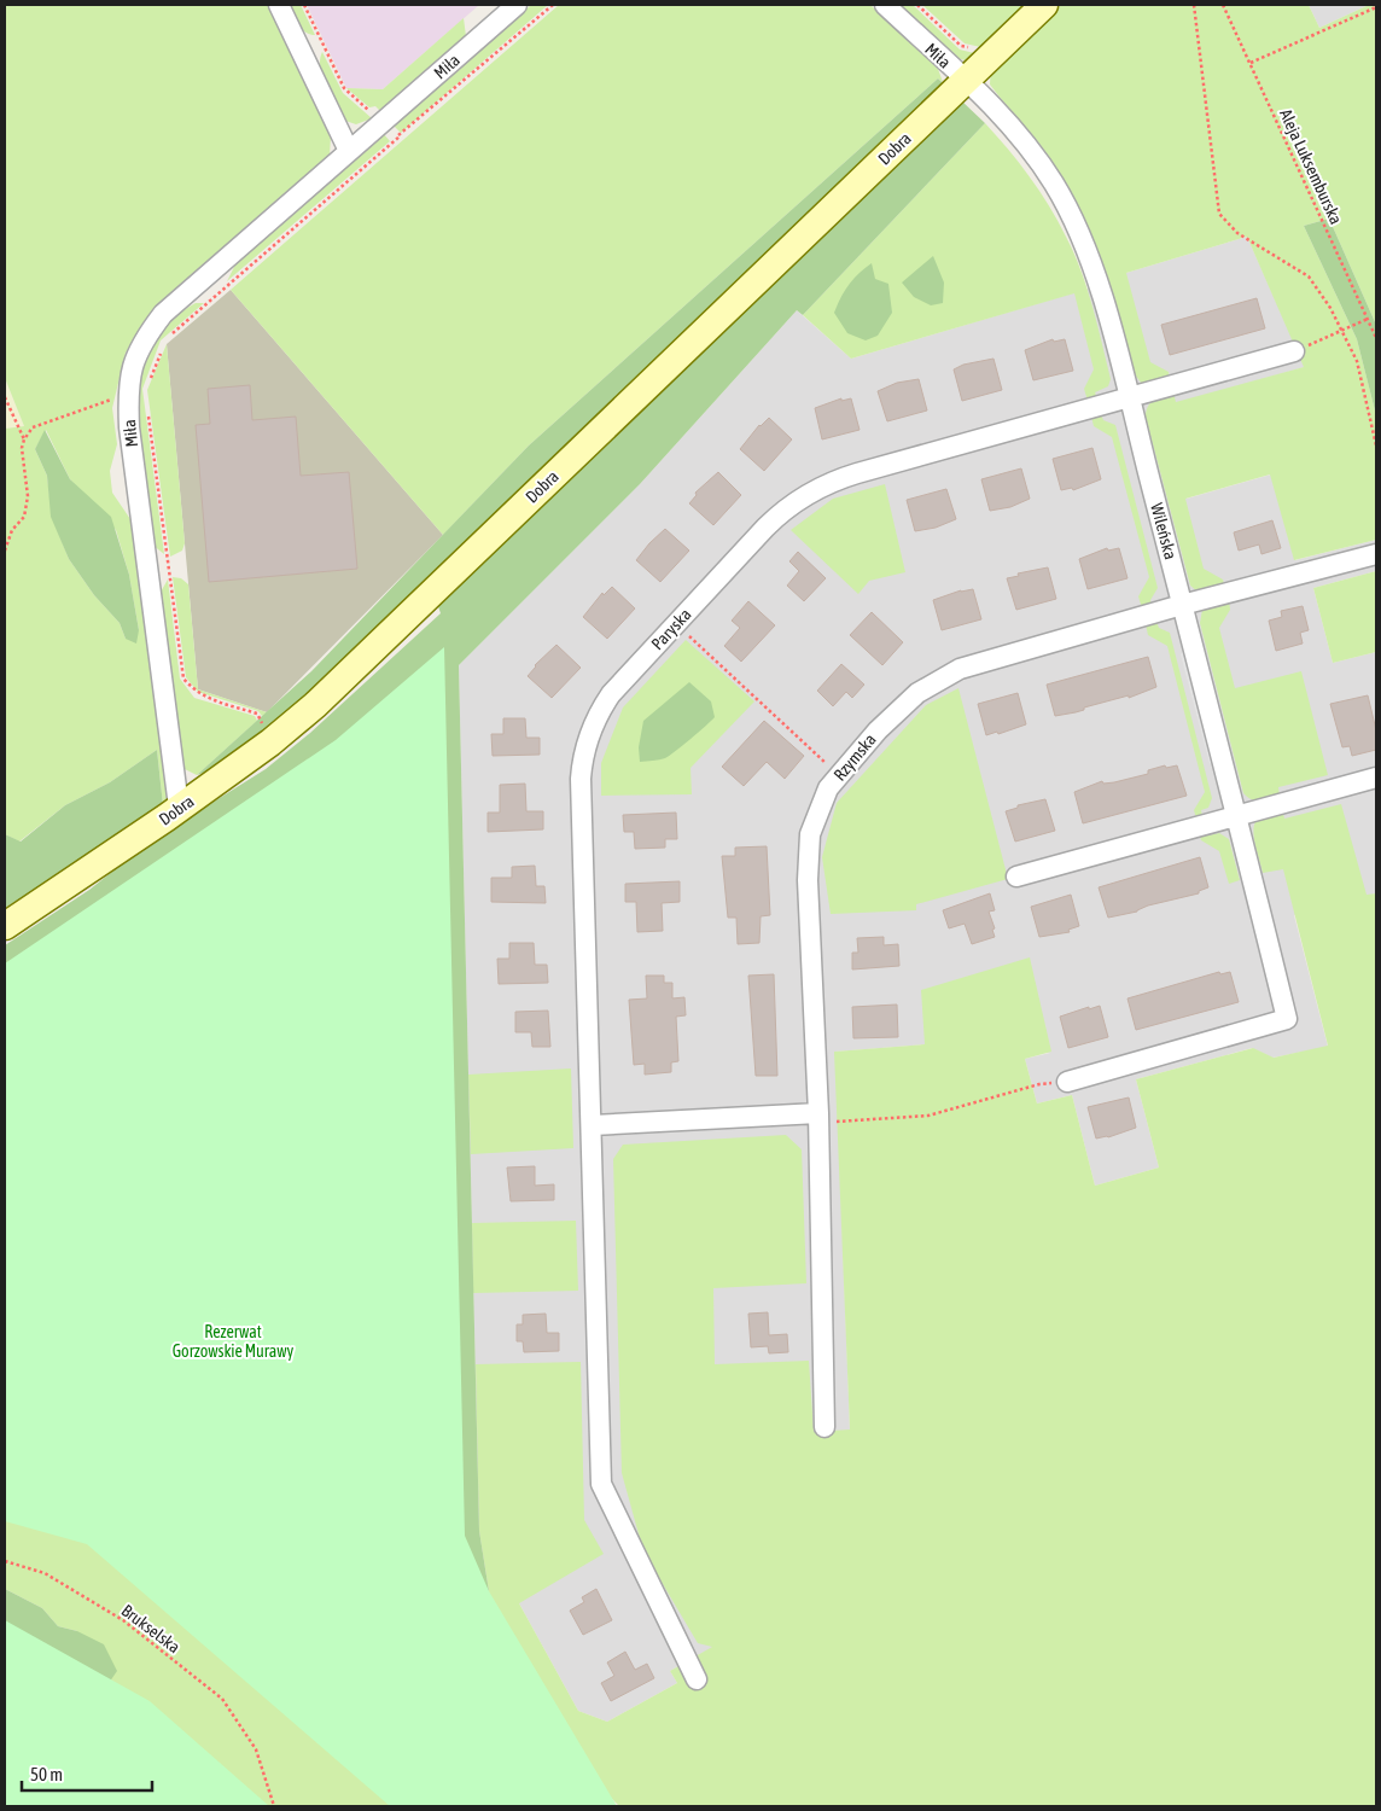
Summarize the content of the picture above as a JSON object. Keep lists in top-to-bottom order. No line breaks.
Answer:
{"streets":{"street":["Miła","Dobra","Wileńska","Paryska","Rzymska"],"path":["Aleja Luksemburska","Brukselska"]},"crossings":[["Miła","Dobra"],["Miła","Wileńska"],["Dobra","Wileńska"],["Wileńska","Paryska"],["Wileńska","Rzymska"]],"parks":["Rezerwat Gorzowskie Murawy"],"scale_bar":"50 m"}
